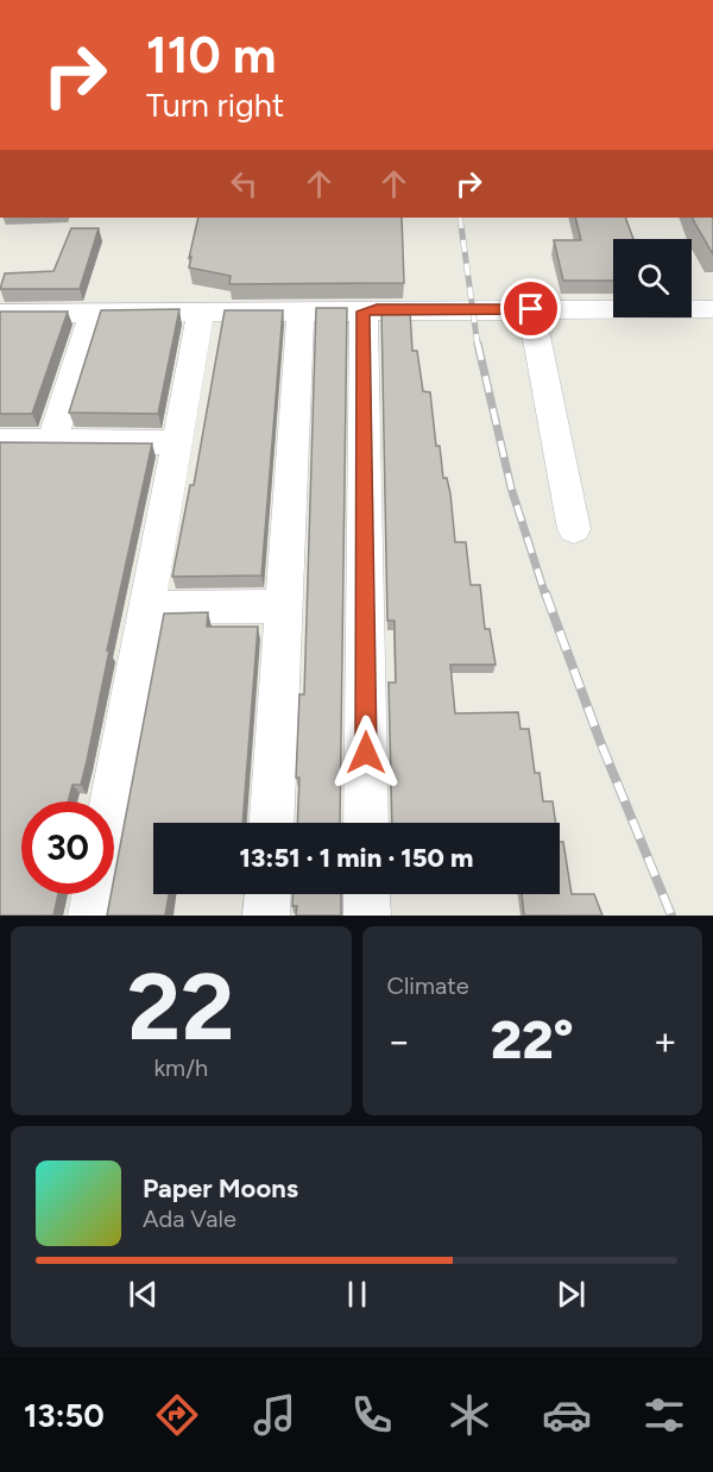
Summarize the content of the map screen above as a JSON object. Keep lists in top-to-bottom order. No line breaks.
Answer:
{"page":{"turn":["110 m","Turn right"],"limit":"30","trip":"13:51 · 1 min · 150 m","tile":[["22","km/h"],"Climate"],"heat":["−","22°","+"],"song":["Paper Moons","Ada Vale"],"tabs":"13:50"}}
